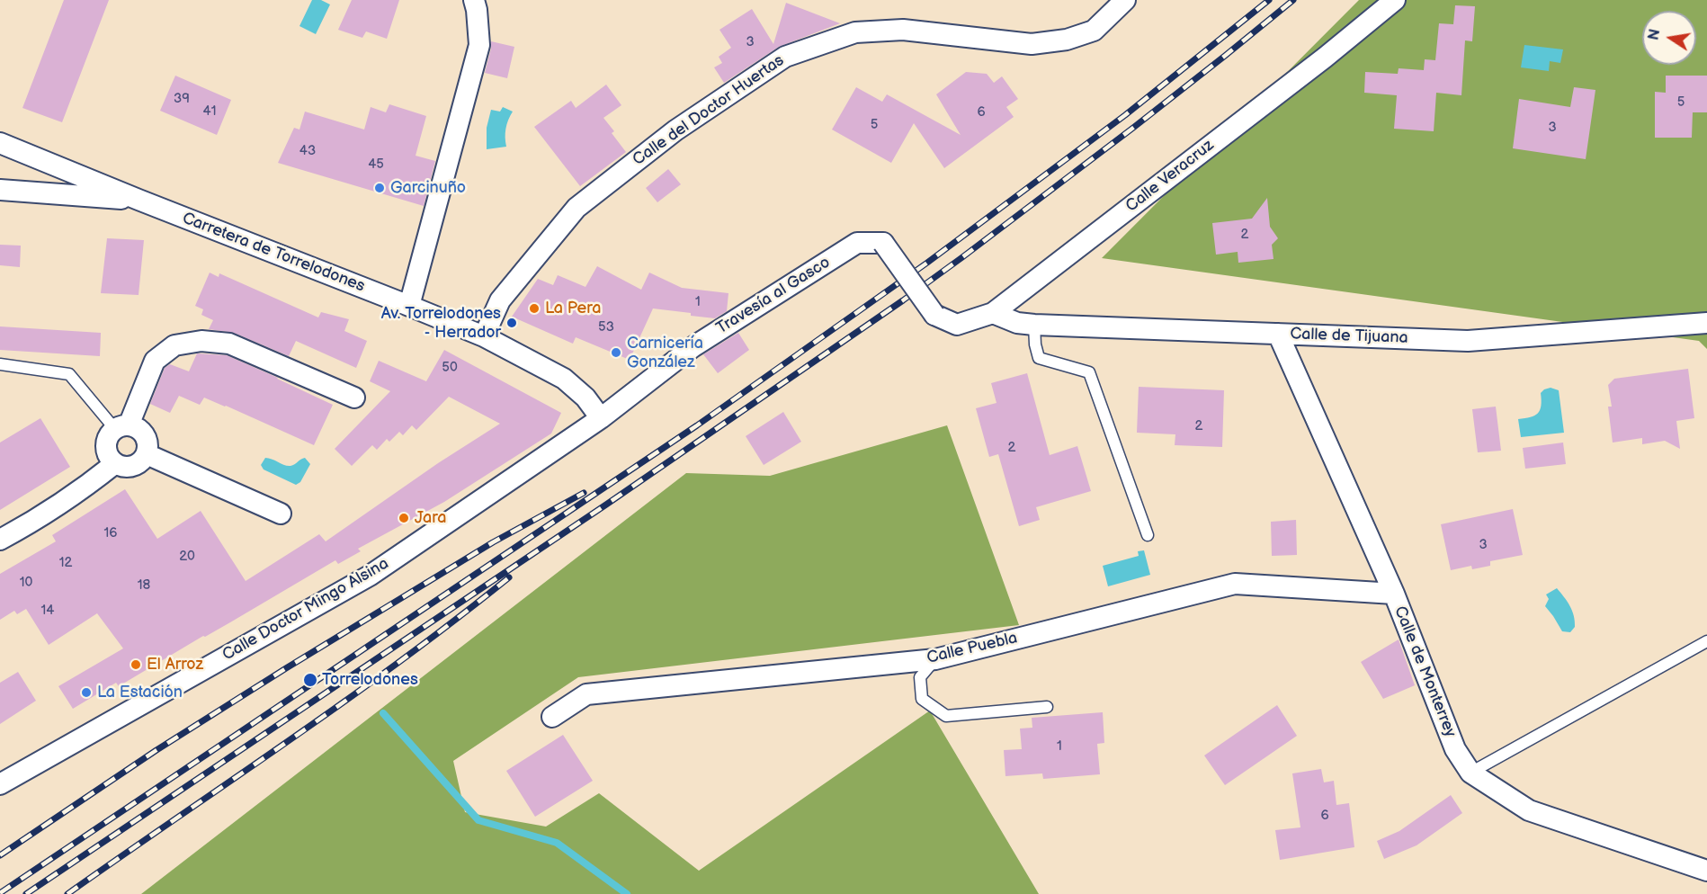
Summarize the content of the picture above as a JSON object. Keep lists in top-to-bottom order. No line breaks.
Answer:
{"streets":{"street":["Calle del Doctor Huertas","Calle Veracruz","Carretera de Torrelodones","Travesía al Gasco","Calle de Tijuana","Calle Doctor Mingo Alsina","Calle Puebla","Calle de Monterrey"]},"crossings":[["Calle del Doctor Huertas","Carretera de Torrelodones"],["Calle Veracruz","Travesía al Gasco"],["Calle Veracruz","Calle de Tijuana"],["Carretera de Torrelodones","Travesía al Gasco"],["Carretera de Torrelodones","Calle Doctor Mingo Alsina"],["Travesía al Gasco","Calle Doctor Mingo Alsina"],["Calle de Tijuana","Calle de Monterrey"],["Calle Puebla","Calle de Monterrey"]],"places":["Garcinuño","La Pera","Av. Torrelodones - Herrador","Carnicería González","Jara","El Arroz","Torrelodones","La Estación"],"house_numbers":["3","39","5","41","6","5","3","43","45","2","1","53","50","2","2","16","3","20","12","10","18","14","1","6"],"north":"left"}
